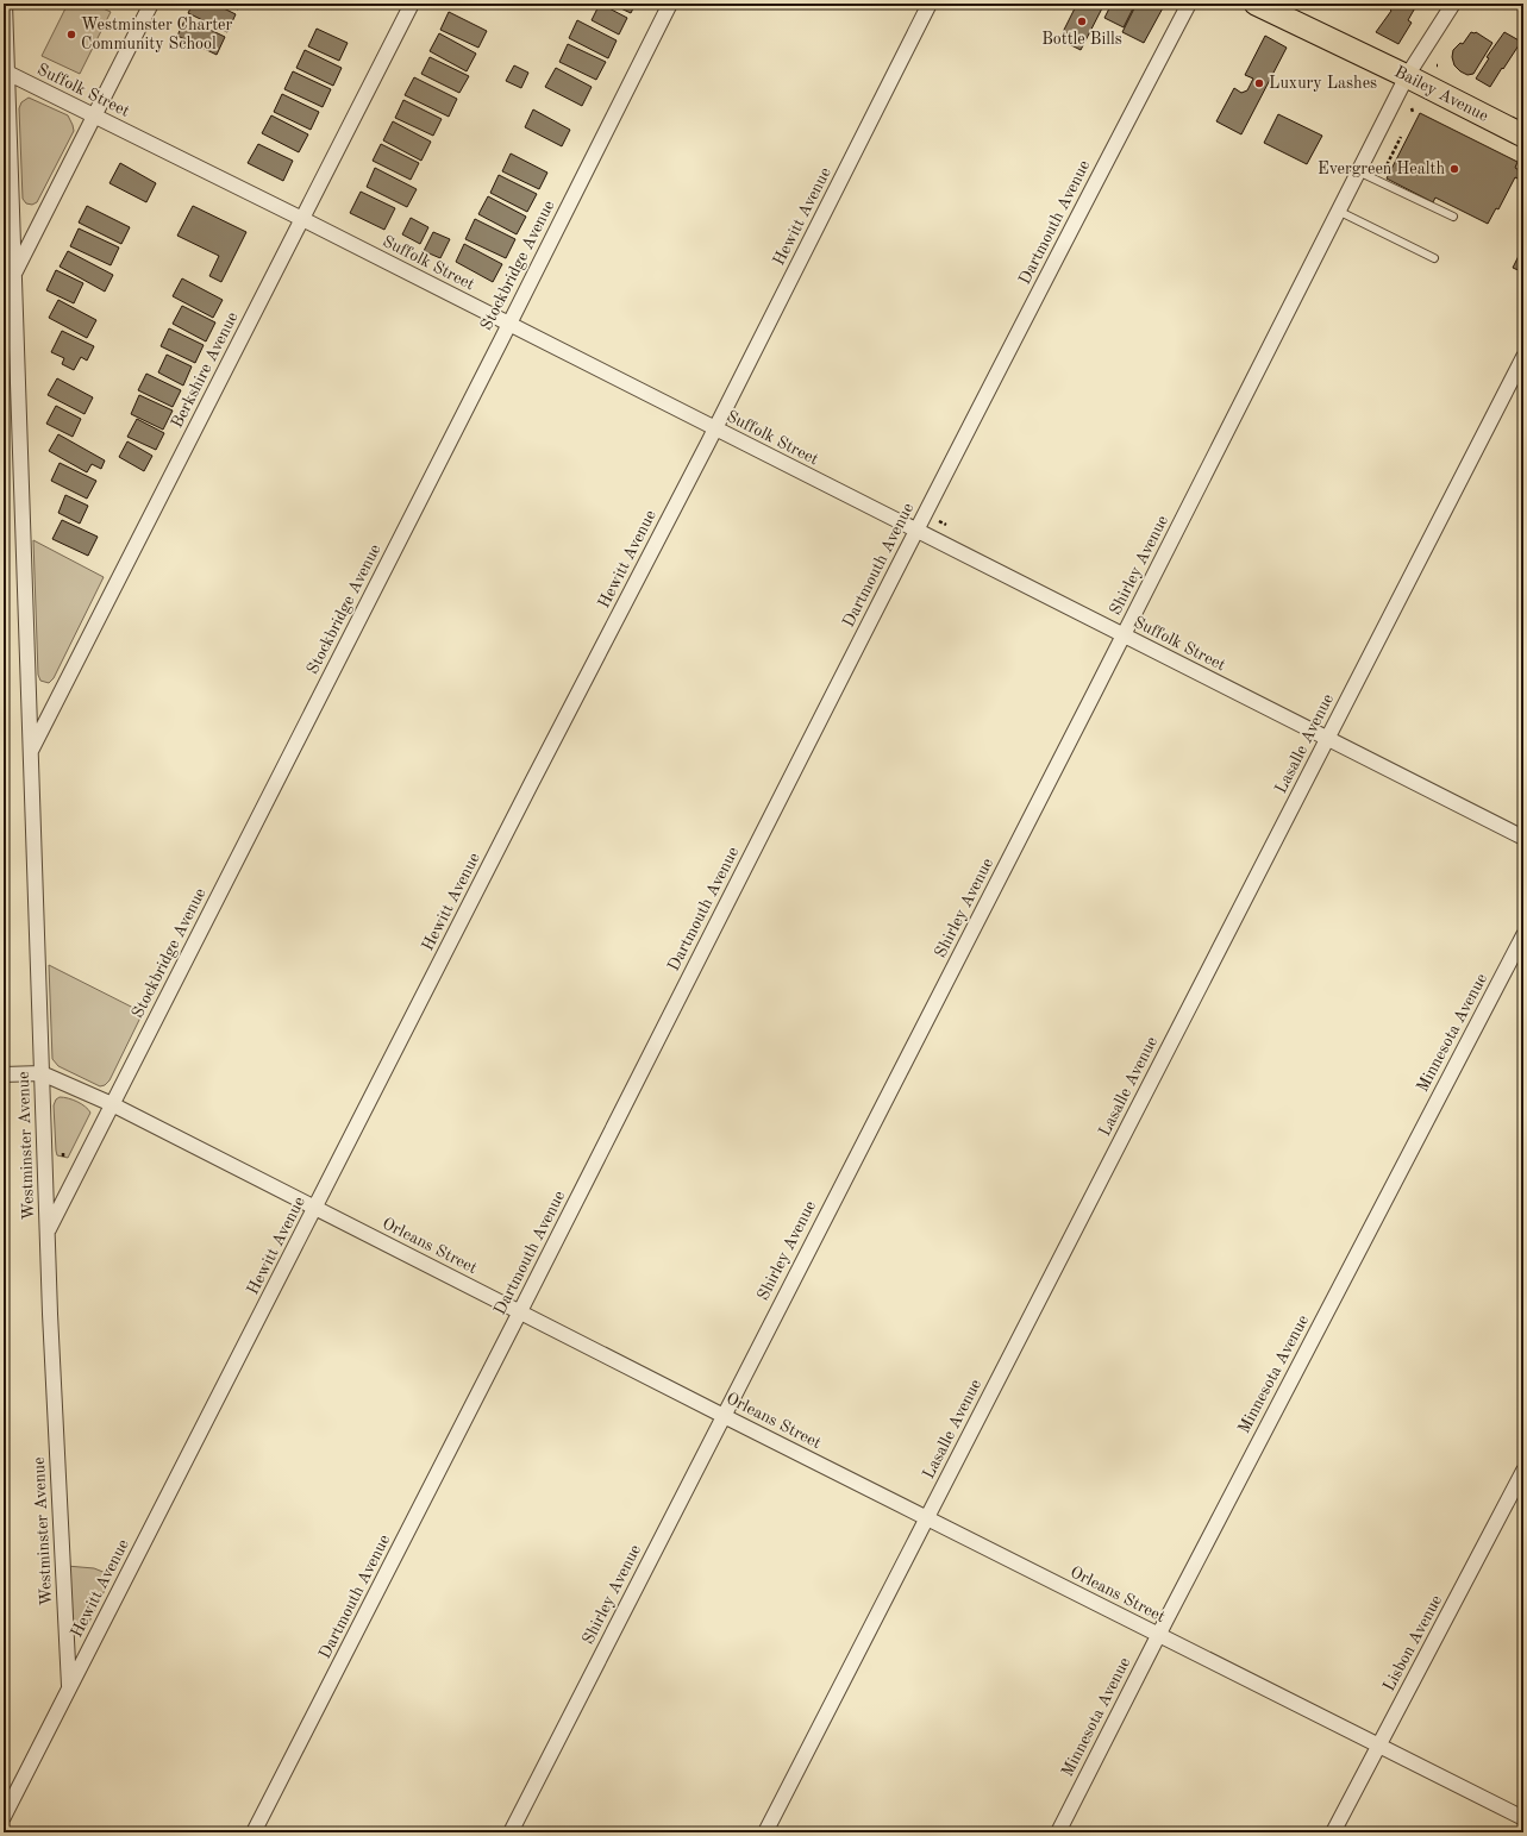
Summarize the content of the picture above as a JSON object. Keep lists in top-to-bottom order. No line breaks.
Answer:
{"streets":{"main road":["Bailey Avenue"],"street":["Suffolk Street","Hewitt Avenue","Dartmouth Avenue","Stockbridge Avenue","Berkshire Avenue","Shirley Avenue","Lasalle Avenue","Minnesota Avenue","Westminster Avenue","Orleans Street","Lisbon Avenue"]},"crossings":[["Suffolk Street","Hewitt Avenue"],["Suffolk Street","Dartmouth Avenue"],["Suffolk Street","Stockbridge Avenue"],["Suffolk Street","Berkshire Avenue"],["Suffolk Street","Shirley Avenue"],["Suffolk Street","Lasalle Avenue"],["Suffolk Street","Westminster Avenue"],["Bailey Avenue","Shirley Avenue"],["Hewitt Avenue","Westminster Avenue"],["Hewitt Avenue","Orleans Street"],["Dartmouth Avenue","Orleans Street"],["Stockbridge Avenue","Westminster Avenue"],["Stockbridge Avenue","Orleans Street"],["Berkshire Avenue","Westminster Avenue"],["Shirley Avenue","Orleans Street"],["Lasalle Avenue","Orleans Street"],["Minnesota Avenue","Orleans Street"],["Westminster Avenue","Orleans Street"],["Orleans Street","Lisbon Avenue"]],"places":["Bottle Bills","Westminster Charter Community School","Luxury Lashes","Evergreen Health"]}
